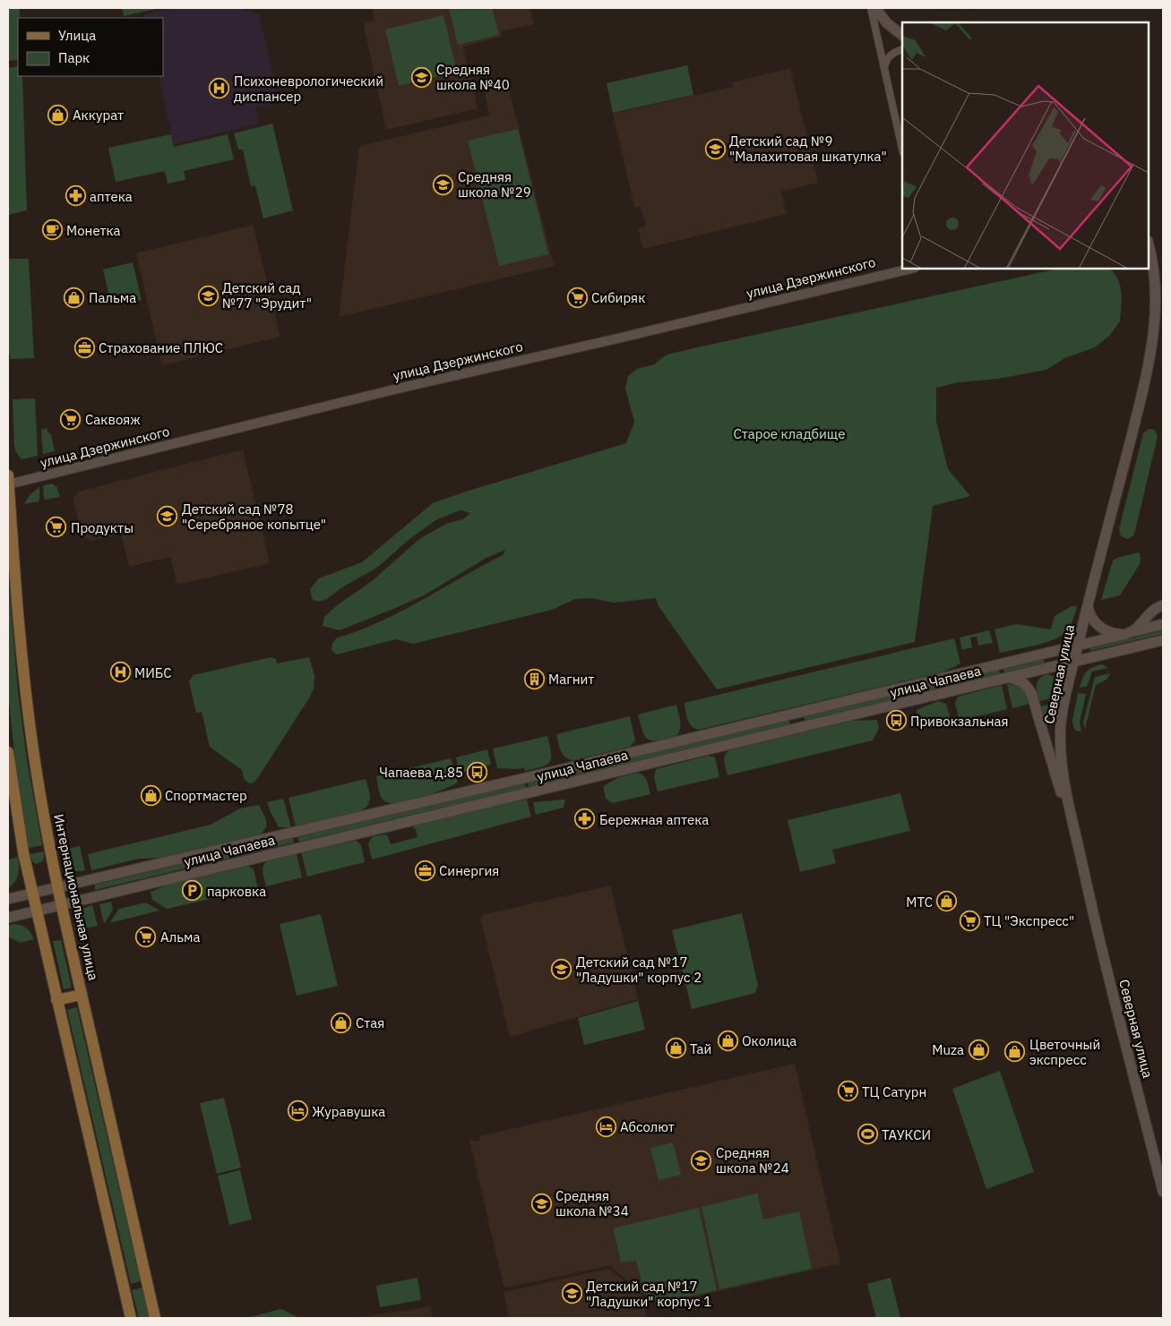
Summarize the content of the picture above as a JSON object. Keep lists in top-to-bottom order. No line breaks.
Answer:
{"streets":{"main road":["Северная улица","улица Чапаева","Интернациональная улица"],"street":["улица Дзержинского"]},"crossings":[["улица Дзержинского","Интернациональная улица"],["Северная улица","улица Чапаева"],["улица Чапаева","Интернациональная улица"]],"parks":["Старое кладбище"],"places":{"school or university":["Средняя школа №40","Детский сад №9 \"Малахитовая шкатулка\"","Средняя школа №29","Детский сад №77 \"Эрудит\"","Детский сад №78 \"Серебряное копытце\"","Детский сад №17 \"Ладушки\" корпус 2","Средняя школа №24","Средняя школа №34","Детский сад №17 \"Ладушки\" корпус 1"],"hospital":["Психоневрологический диспансер","МИБС"],"shop":["Аккурат","Пальма","Спортмастер","МТС","Стая","Околица","Тай","Muza","Цветочный экспресс"],"pharmacy":["аптека","Бережная аптека"],"cafe":["Монетка"],"supermarket":["Сибиряк","Саквояж","Продукты","ТЦ \"Экспресс\"","Альма","ТЦ Сатурн"],"office":["Страхование ПЛЮС","Синергия"],"building":["Магнит"],"bus stop":["Привокзальная","Чапаева д.85"],"parking":["парковка"],"hotel":["Журавушка","Абсолют"],"sports":["ТАУКСИ"]},"legend":["Улица","Парк"]}
